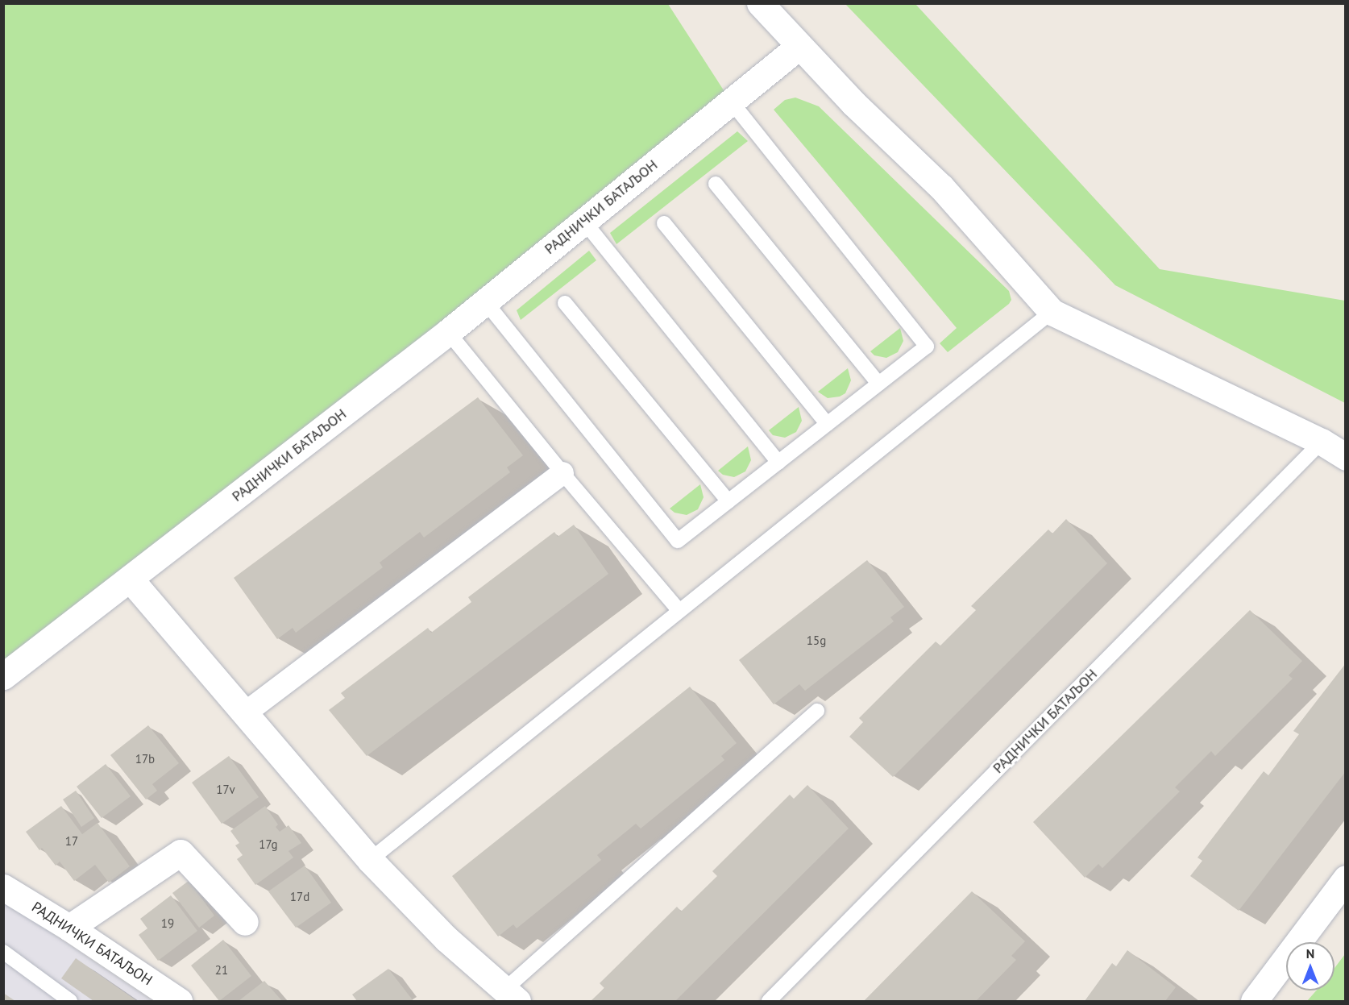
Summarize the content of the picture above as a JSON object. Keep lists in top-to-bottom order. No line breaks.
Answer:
{"streets":{"street":["РАДНИЧКИ БАТАЉОН"]},"house_numbers":["15g","17b","17v","17","17g","17d","19","21"],"north":"top"}
